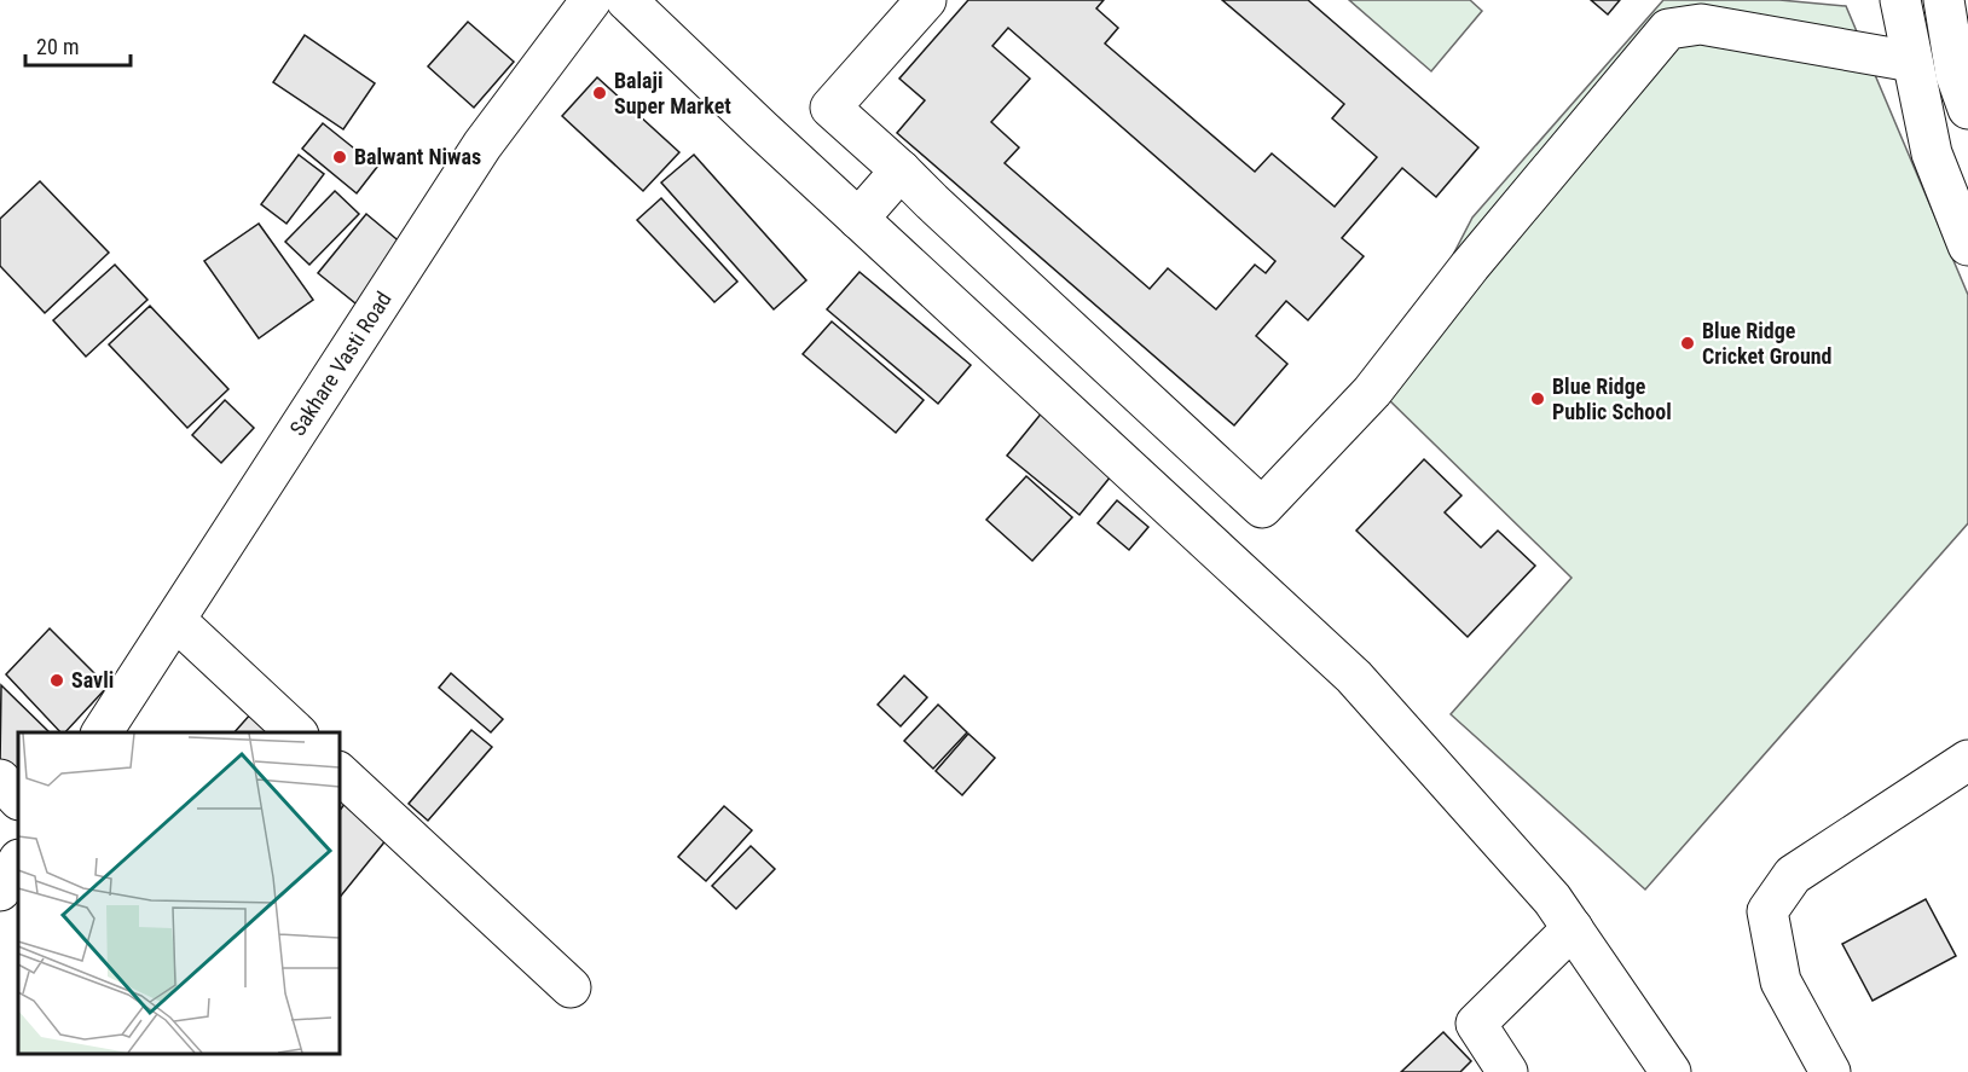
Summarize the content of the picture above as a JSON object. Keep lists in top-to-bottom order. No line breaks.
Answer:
{"streets":{"street":["Sakhare Vasti Road"]},"places":["Balaji Super Market","Balwant Niwas","Blue Ridge Cricket Ground","Blue Ridge Public School","Savli"],"scale_bar":"20 m"}
